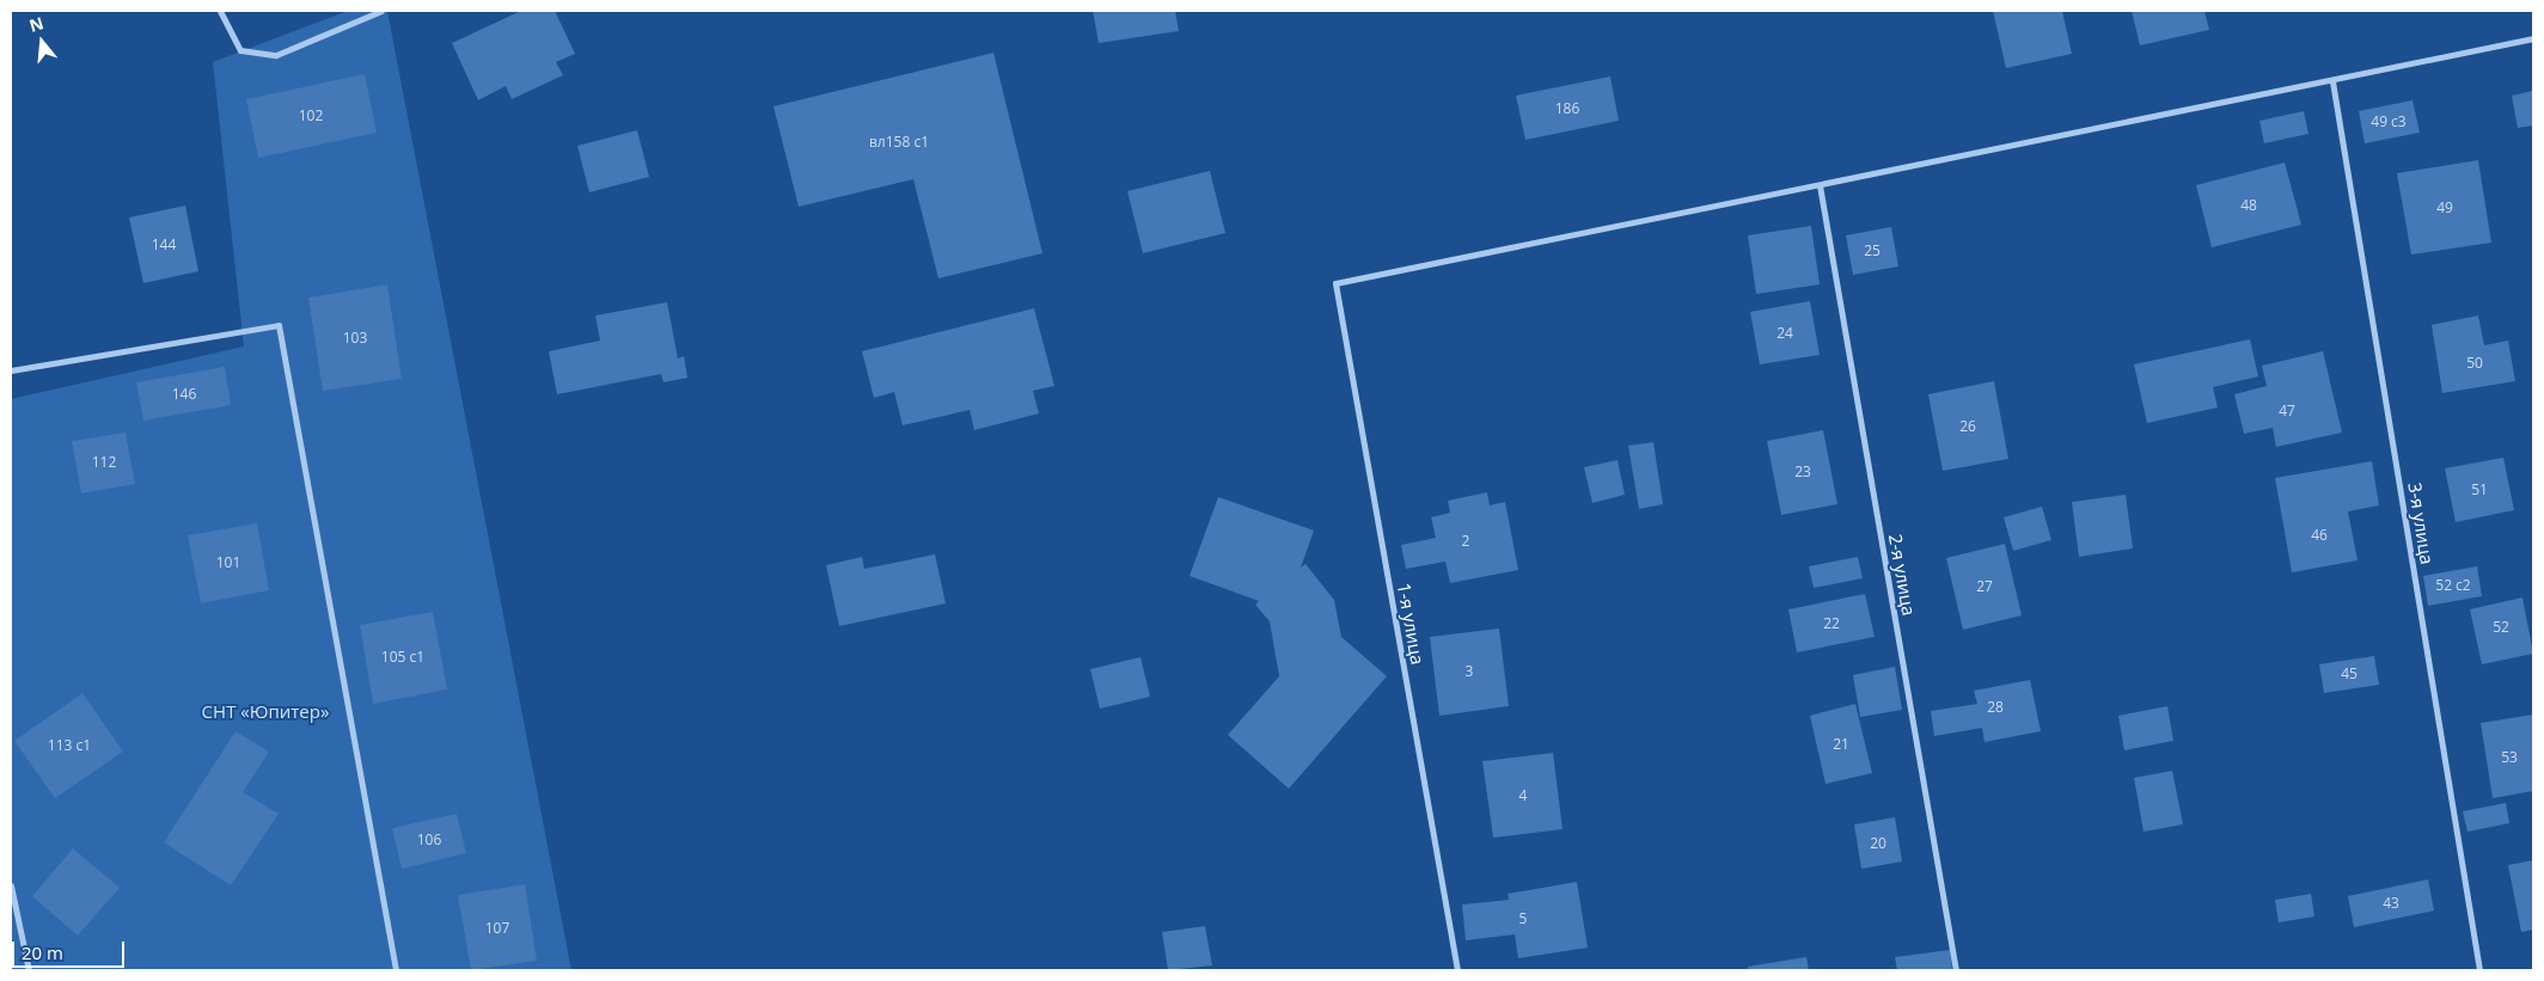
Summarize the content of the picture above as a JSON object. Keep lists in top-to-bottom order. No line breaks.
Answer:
{"streets":{"street":["3-я улица","2-я улица","1-я улица"]},"crossings":[["2-я улица","1-я улица"]],"parks":["СНТ «Юпитер»"],"house_numbers":["186","102","49 с3","вл158 с1","48","49","144","25","24","103","50","146","47","26","112","23","51","46","2","101","52 с2","27","22","52","105 с1","3","45","28","21","113 с1","53","4","106","20","43","5","107"],"scale_bar":"20 m","north":"top"}
